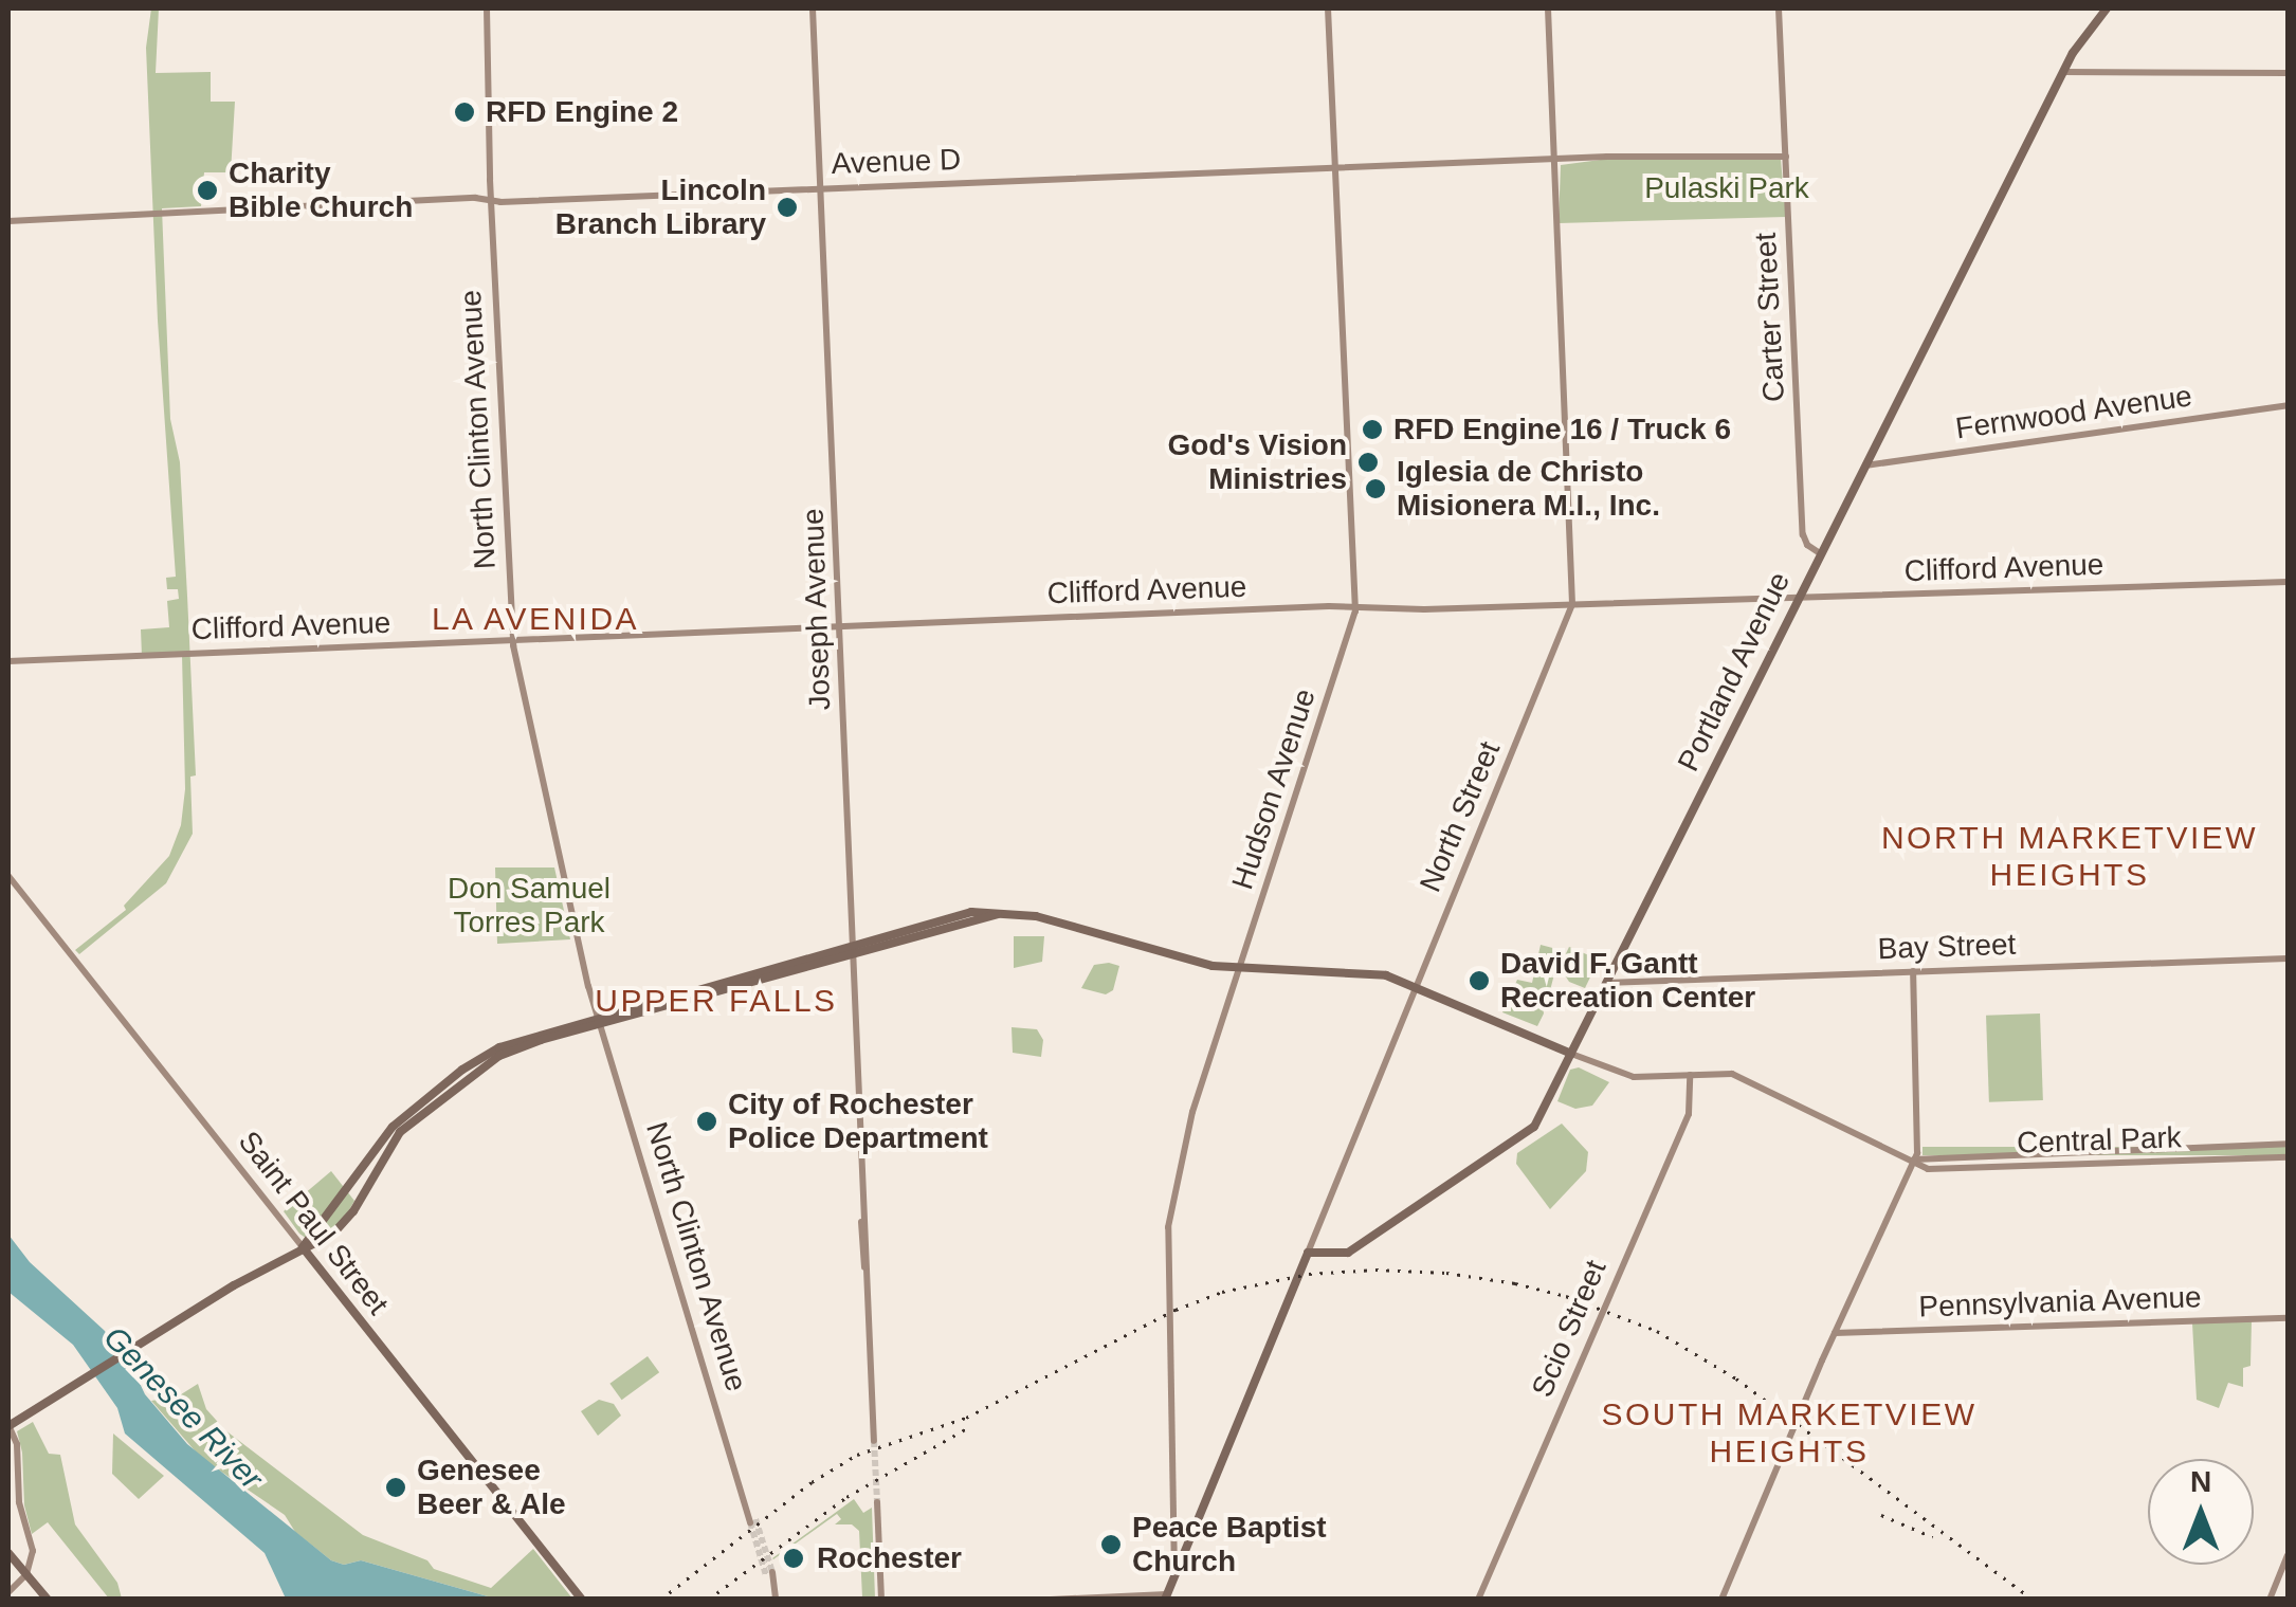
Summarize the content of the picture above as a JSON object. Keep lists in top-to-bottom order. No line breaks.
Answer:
{"streets":{"main road":["Avenue D","Carter Street","Fernwood Avenue","North Clinton Avenue","Clifford Avenue","Joseph Avenue","Portland Avenue","Hudson Avenue","North Street","Bay Street","Central Park","Saint Paul Street","Pennsylvania Avenue","Scio Street"]},"crossings":[["Avenue D","Carter Street"],["Avenue D","North Clinton Avenue"],["Avenue D","Joseph Avenue"],["Avenue D","Hudson Avenue"],["Avenue D","North Street"],["Carter Street","Portland Avenue"],["Fernwood Avenue","Portland Avenue"],["North Clinton Avenue","Clifford Avenue"],["Clifford Avenue","Joseph Avenue"],["Clifford Avenue","Portland Avenue"],["Clifford Avenue","Hudson Avenue"],["Clifford Avenue","North Street"],["Portland Avenue","North Street"],["Portland Avenue","Bay Street"],["Portland Avenue","Central Park"],["Hudson Avenue","North Street"],["Central Park","Scio Street"]],"districts":["LA AVENIDA","NORTH MARKETVIEW HEIGHTS","UPPER FALLS","SOUTH MARKETVIEW HEIGHTS"],"water":["Genesee River"],"parks":["Pulaski Park","Don Samuel Torres Park"],"places":["RFD Engine 2","Charity Bible Church","Lincoln Branch Library","RFD Engine 16 / Truck 6","God's Vision Ministries","Iglesia de Christo Misionera M.I., Inc.","David F. Gantt Recreation Center","City of Rochester Police Department","Genesee Beer & Ale","Peace Baptist Church","Rochester"],"north":"top"}
